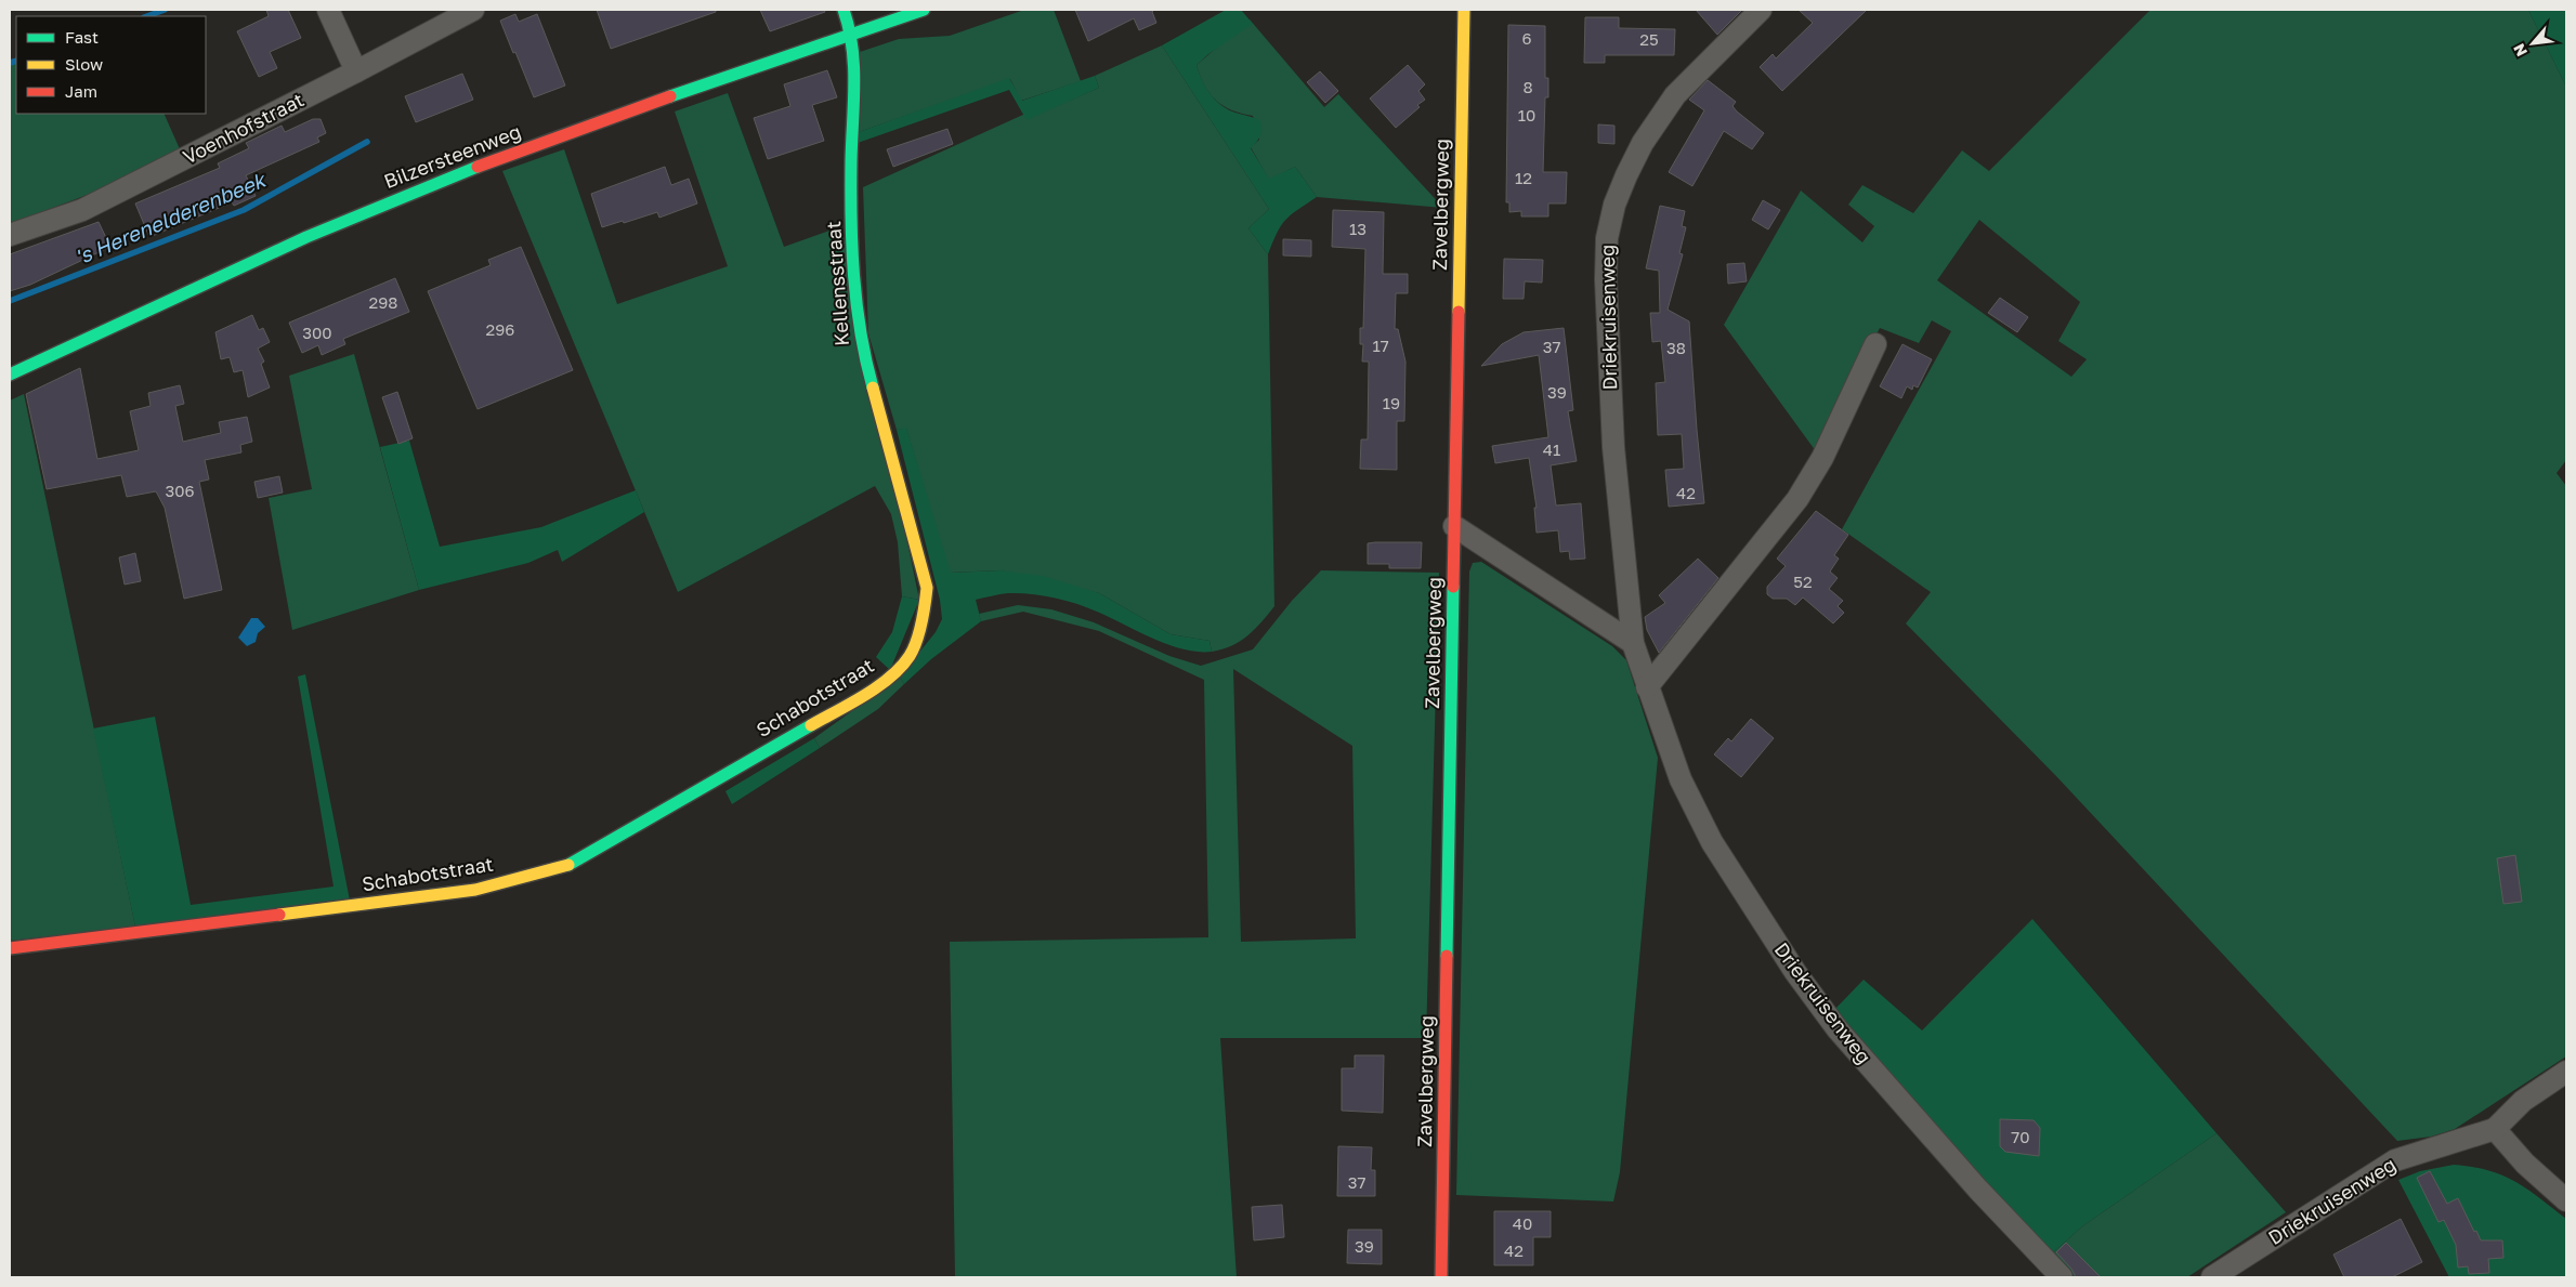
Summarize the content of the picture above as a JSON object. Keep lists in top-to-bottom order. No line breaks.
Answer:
{"streets":{"main road":["Bilzersteenweg","Zavelbergweg","Kellensstraat","Schabotstraat"],"street":["Voenhofstraat","Driekruisenweg"]},"crossings":[["Bilzersteenweg","Kellensstraat"],["Kellensstraat","Schabotstraat"]],"water":["'s Herenelderenbeek"],"house_numbers":["6","25","8","10","12","13","298","296","300","17","37","38","39","19","41","306","42","52","70","37","40","39","42"],"legend":["Fast","Slow","Jam"],"north":"bottom left"}
